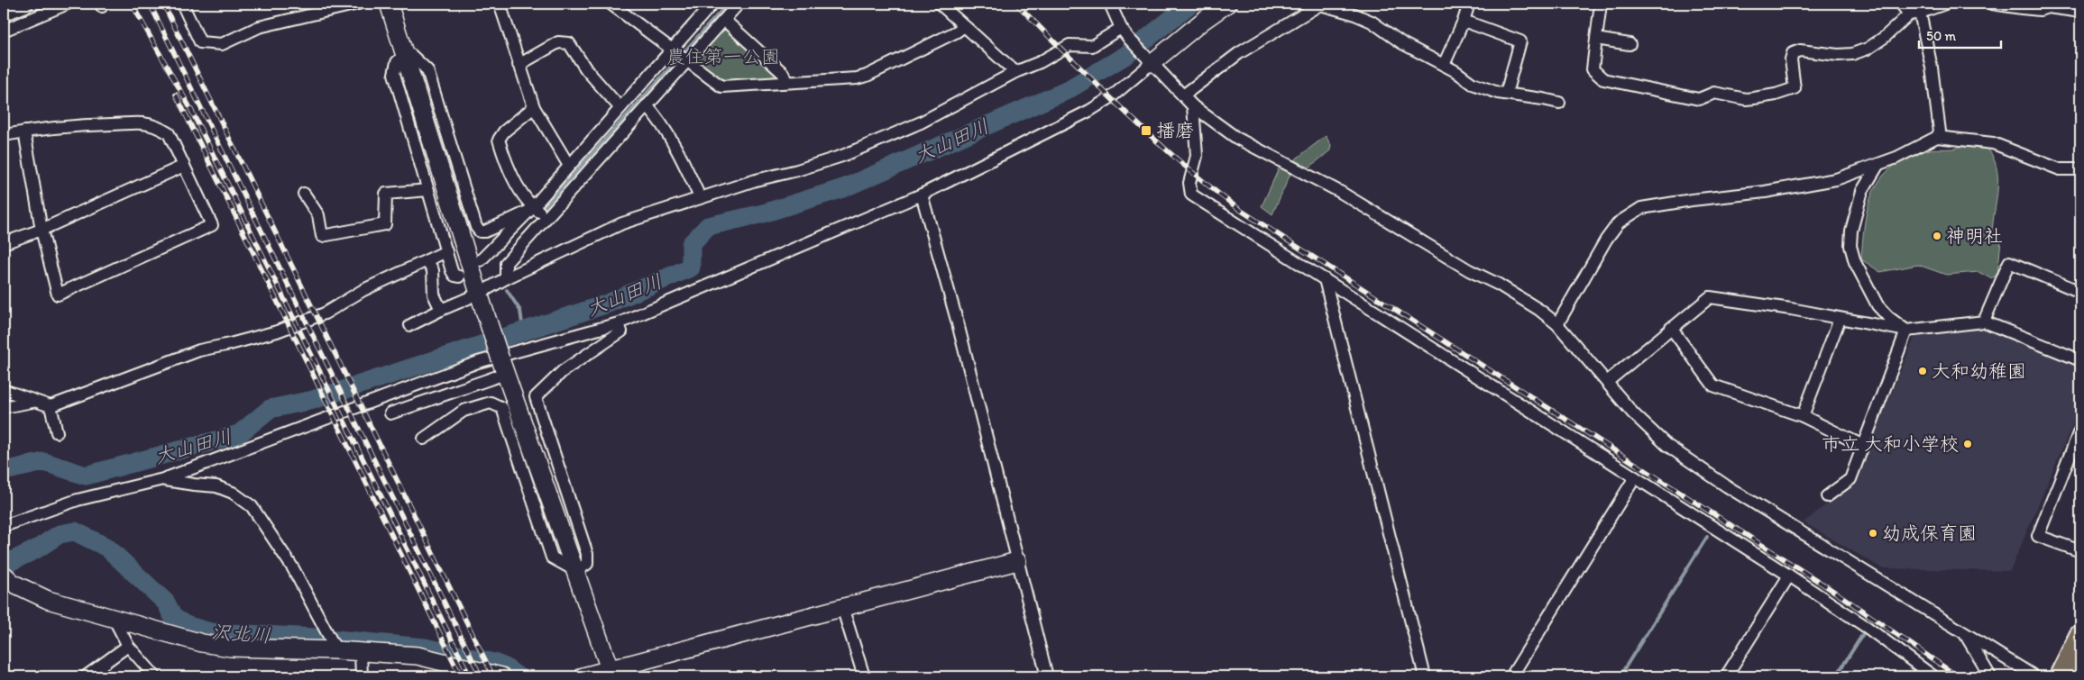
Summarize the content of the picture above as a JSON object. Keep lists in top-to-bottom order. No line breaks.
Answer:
{"water":["大山田川","沢北川"],"parks":["農住第一公園"],"places":{"transit":["播磨"],"other":["神明社","大和幼稚園","市立 大和小学校","幼成保育園"]},"scale_bar":"50 m"}
